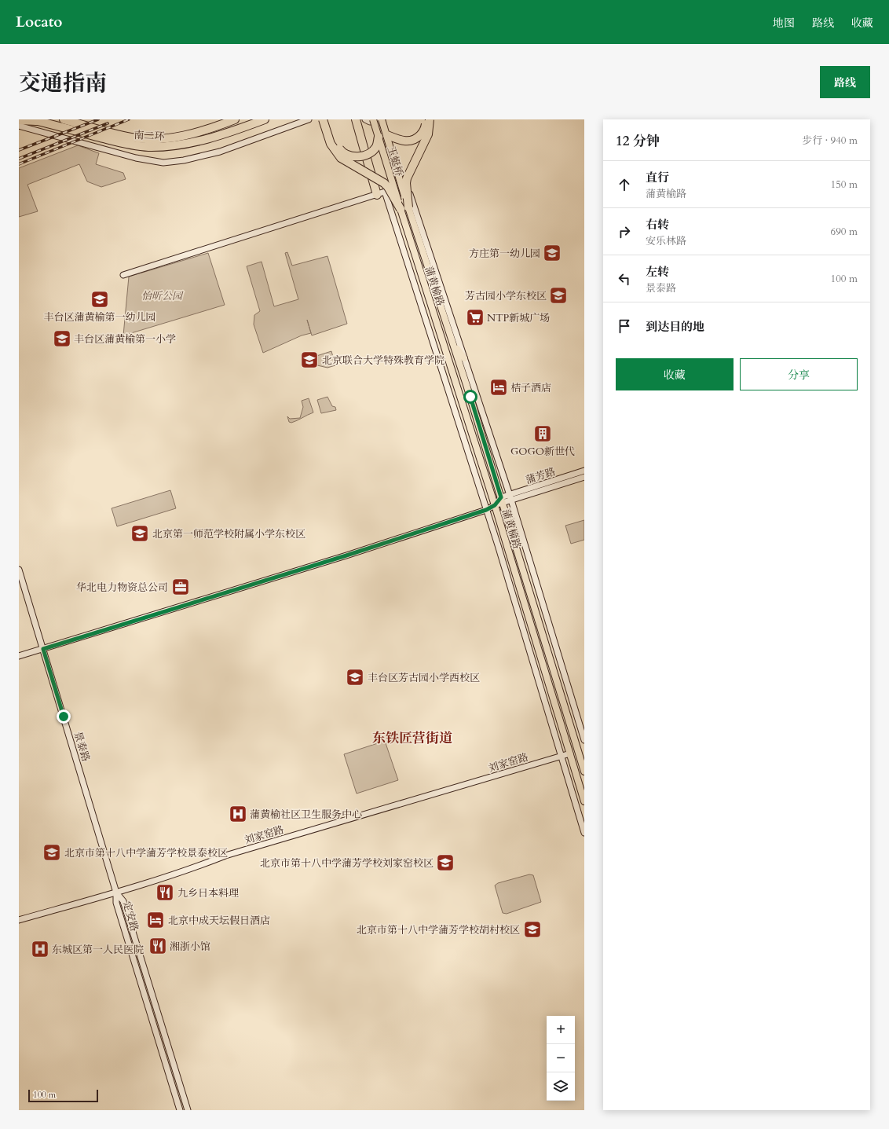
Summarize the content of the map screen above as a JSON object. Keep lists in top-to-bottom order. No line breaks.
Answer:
{"streets":{"highway":["南二环"],"main road":["玉蜓桥","蒲黄榆路"],"street":["蒲芳路","景泰路","刘家窑路","定安路"]},"crossings":[["玉蜓桥","蒲黄榆路"],["蒲黄榆路","蒲芳路"],["蒲黄榆路","刘家窑路"],["蒲芳路","景泰路"],["景泰路","刘家窑路"],["景泰路","定安路"],["刘家窑路","定安路"]],"districts":["东铁匠营街道"],"parks":["怡昕公园"],"places":{"school or university":["方庄第一幼儿园","芳古园小学东校区","丰台区蒲黄榆第一幼儿园","丰台区蒲黄榆第一小学","北京联合大学特殊教育学院","北京第一师范学校附属小学东校区","丰台区芳古园小学西校区","北京市第十八中学蒲芳学校景泰校区","北京市第十八中学蒲芳学校刘家窑校区","北京市第十八中学蒲芳学校胡村校区"],"supermarket":["NTP新城广场"],"hotel":["桔子酒店","北京中成天坛假日酒店"],"building":["GOGO新世代"],"office":["华北电力物资总公司"],"hospital":["蒲黄榆社区卫生服务中心","东城区第一人民医院"],"restaurant":["九乡日本料理","湘浙小馆"]},"scale_bar":"100 m","page":{"header":"Locato","nav":["地图","路线","收藏"],"title":"交通指南","buttons":["路线",["收藏","分享"]],"heading":["12 分钟","步行 · 940 m"],"list":[["直行","蒲黄榆路","150 m"],["右转","安乐林路","690 m"],["左转","景泰路","100 m"],"到达目的地"],"map_buttons":["+","−"],"scale":"100 m"}}
